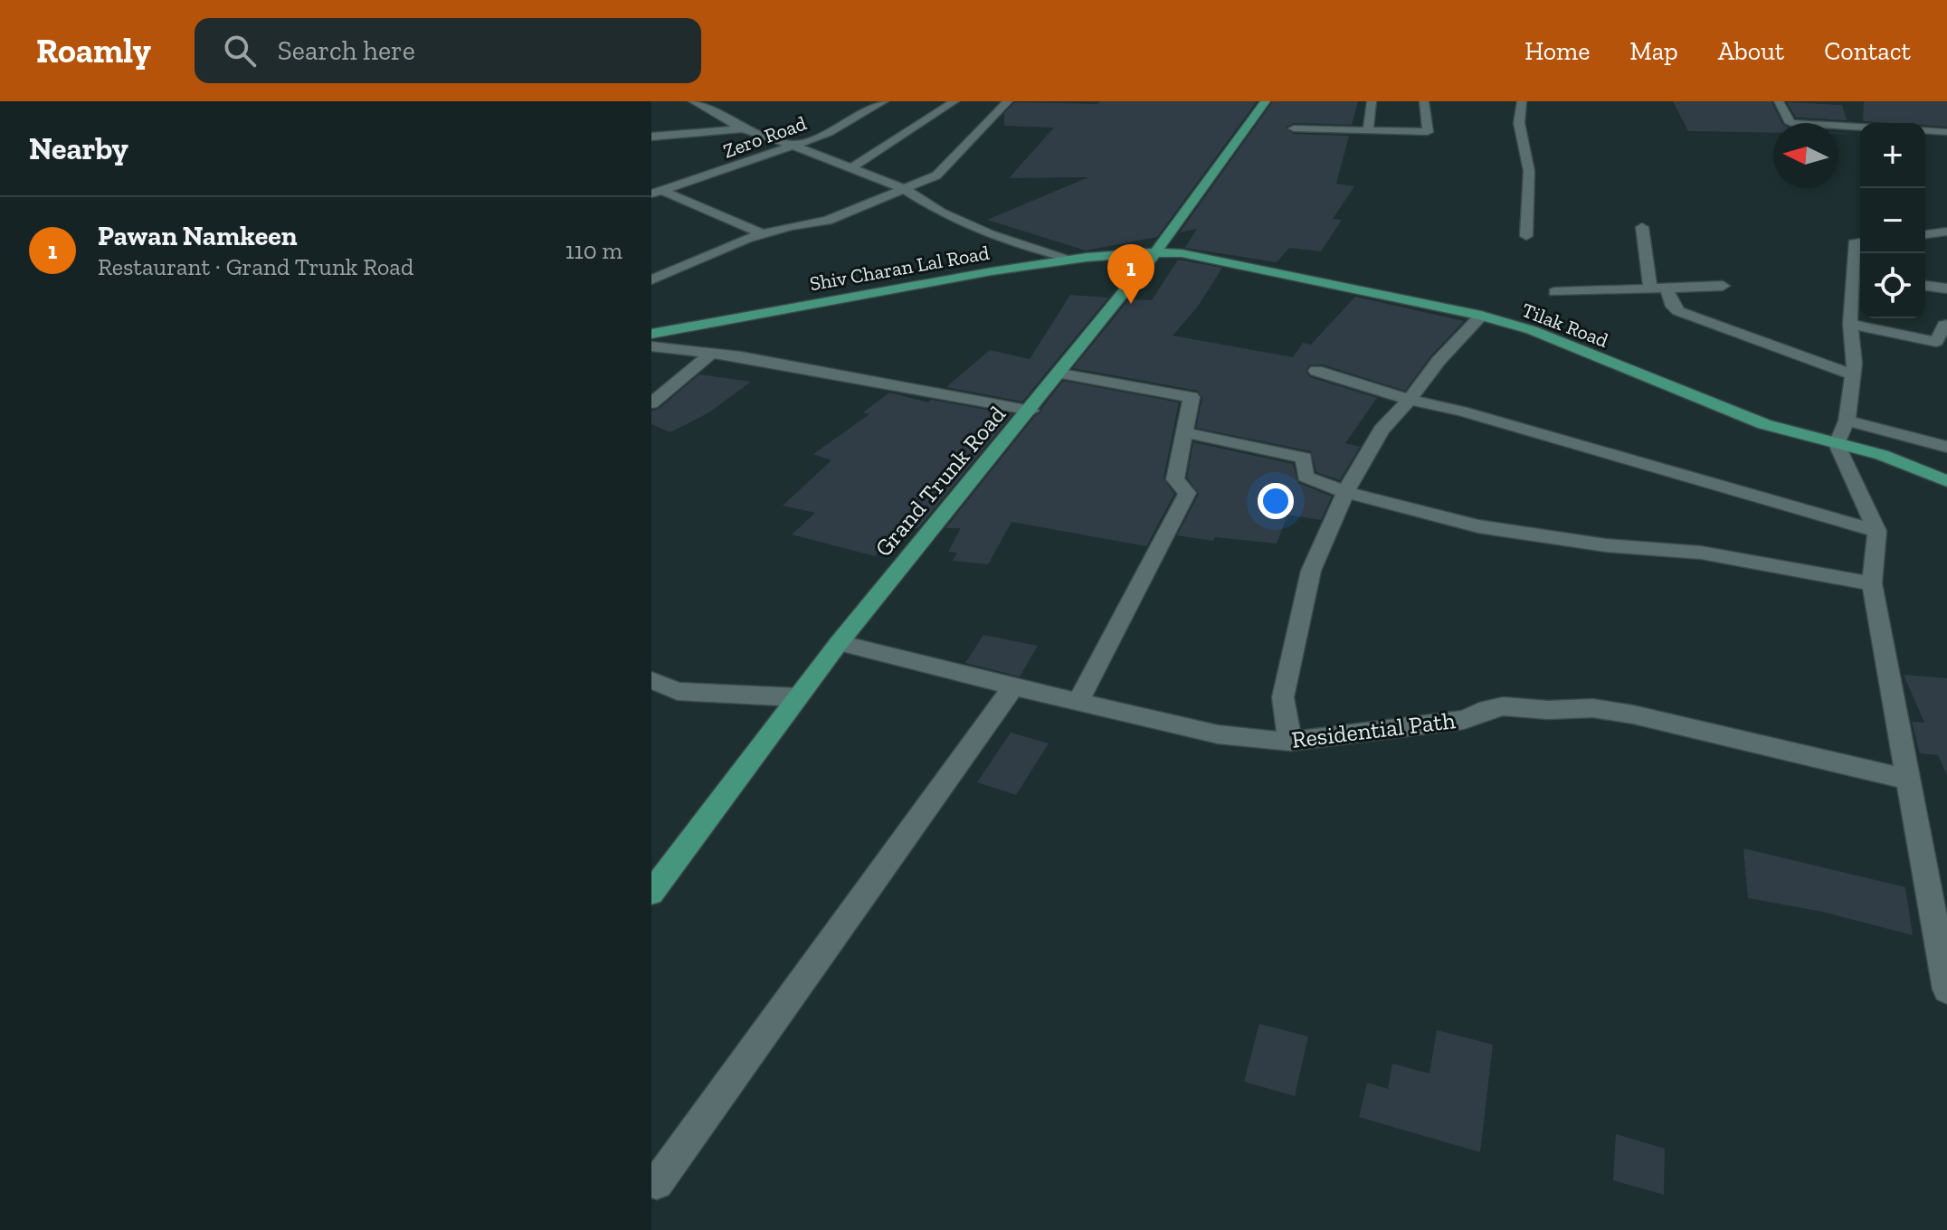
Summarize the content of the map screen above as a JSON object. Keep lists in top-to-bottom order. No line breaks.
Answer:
{"streets":{"main road":["Shiv Charan Lal Road","Tilak Road","Grand Trunk Road"],"street":["Zero Road","Residential Path"]},"crossings":[["Shiv Charan Lal Road","Tilak Road"],["Shiv Charan Lal Road","Grand Trunk Road"],["Tilak Road","Grand Trunk Road"],["Grand Trunk Road","Residential Path"]],"north":"left","page":{"header":"Roamly","search":"Search here","nav":["Home","Map","About","Contact"],"heading":"Nearby","map_buttons":["+","−"],"list":[{"mark":"1","name":"Pawan Namkeen","note":"Restaurant · Grand Trunk Road","value":"110 m"}],"pins":"1"}}
